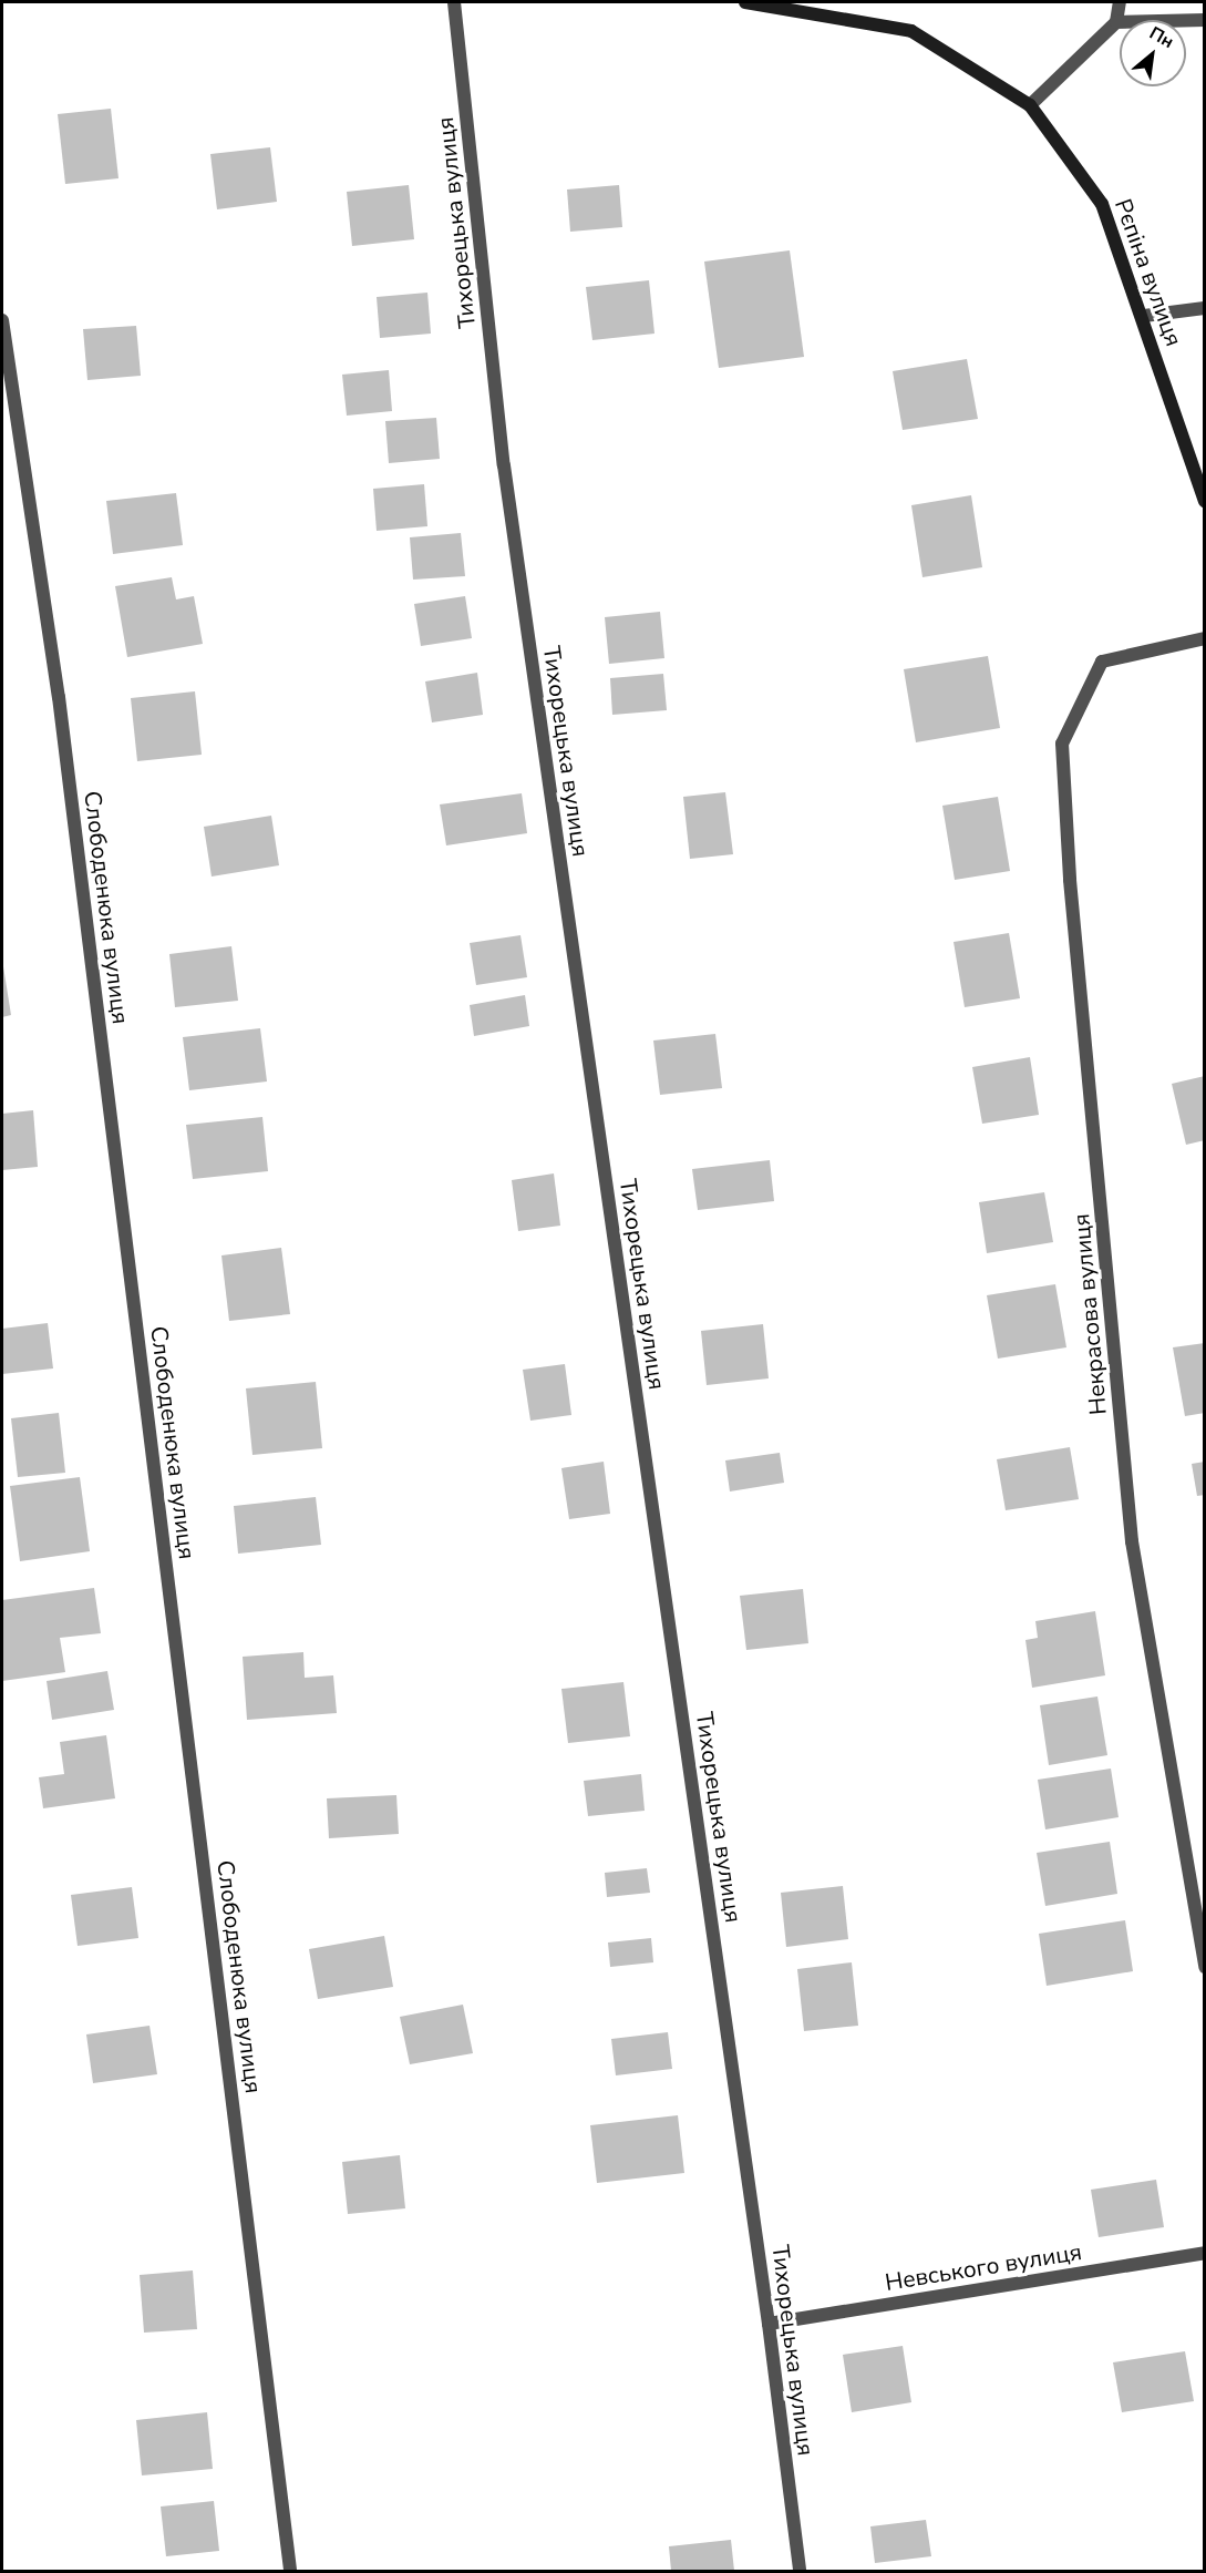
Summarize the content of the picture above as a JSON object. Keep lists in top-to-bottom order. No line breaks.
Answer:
{"streets":{"street":["Тихорецька вулиця","Рєпіна вулиця","Слободенюка вулиця","Некрасова вулиця","Невського вулиця"]},"crossings":[["Тихорецька вулиця","Невського вулиця"]],"north":"top right"}
